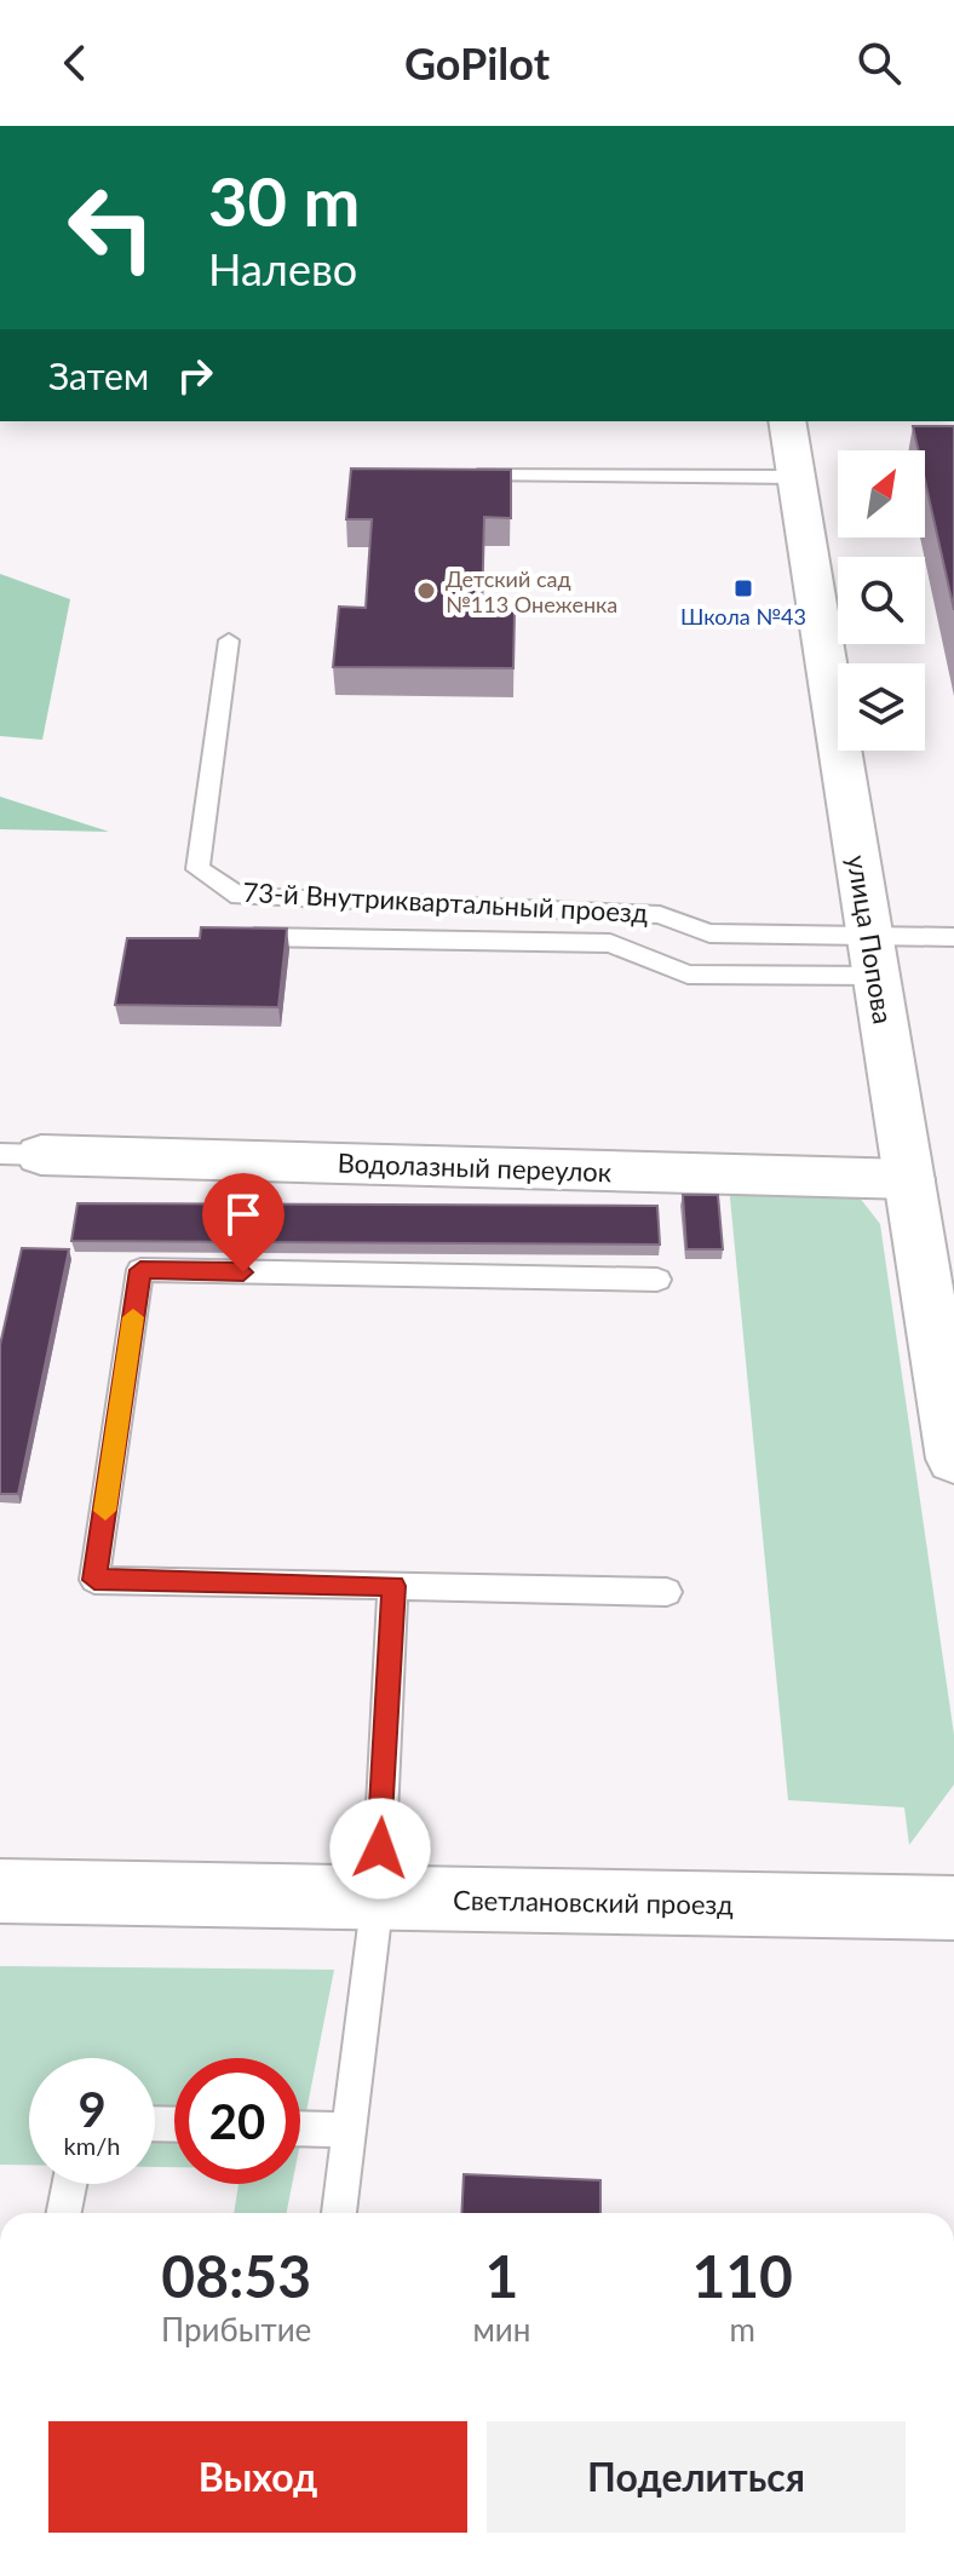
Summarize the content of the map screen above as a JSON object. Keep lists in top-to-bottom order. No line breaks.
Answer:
{"streets":{"street":["улица Попова","Водолазный переулок","Светлановский проезд"],"lane":["73-й Внутриквартальный проезд"]},"crossings":[["73-й Внутриквартальный проезд","улица Попова"],["улица Попова","Водолазный переулок"]],"places":{"transit":["Школа №43"],"other":["Детский сад №113 Онеженка"]},"north":"top right","page":{"header":"GoPilot","turn":["30 m","Налево"],"then":"Затем","speed":"9 km/h","limit":"20","eta":["08:53","Прибытие","1","мин","110","m"],"buttons":["Выход","Поделиться"]}}
